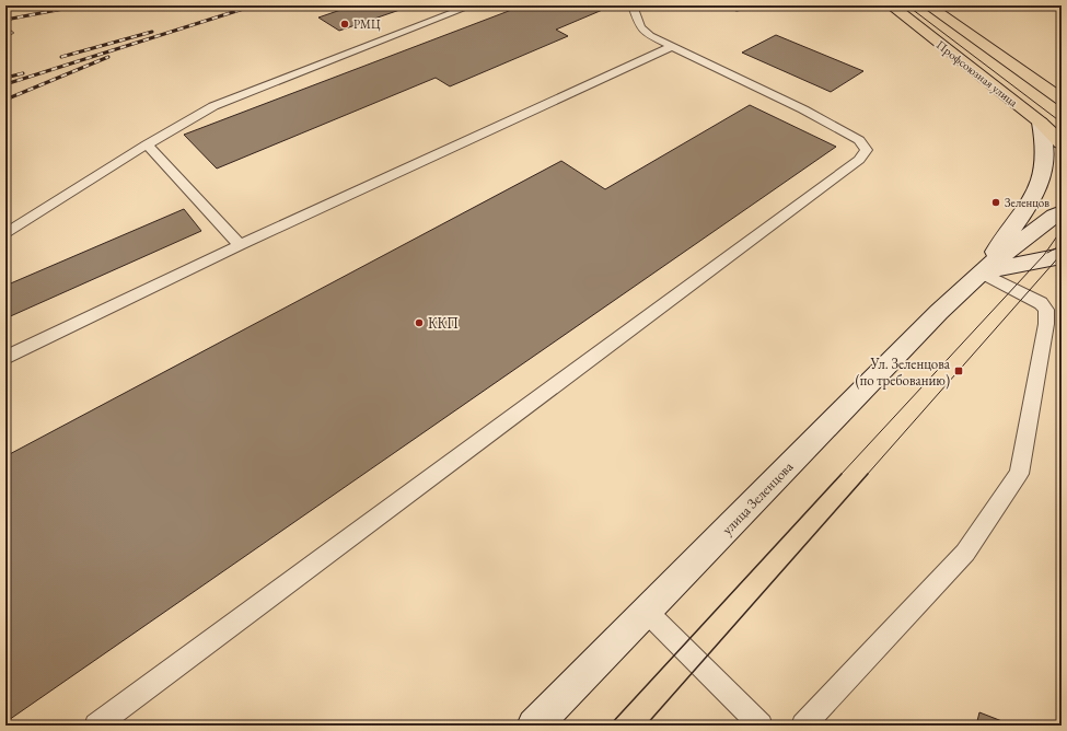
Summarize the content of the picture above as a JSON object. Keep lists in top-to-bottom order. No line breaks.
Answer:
{"streets":{"main road":["Профсоюзная улица","улица Зеленцова"]},"places":{"other":["РМЦ","Зеленцов","ККП"],"transit":["Ул. Зеленцова (по требованию)"]}}
